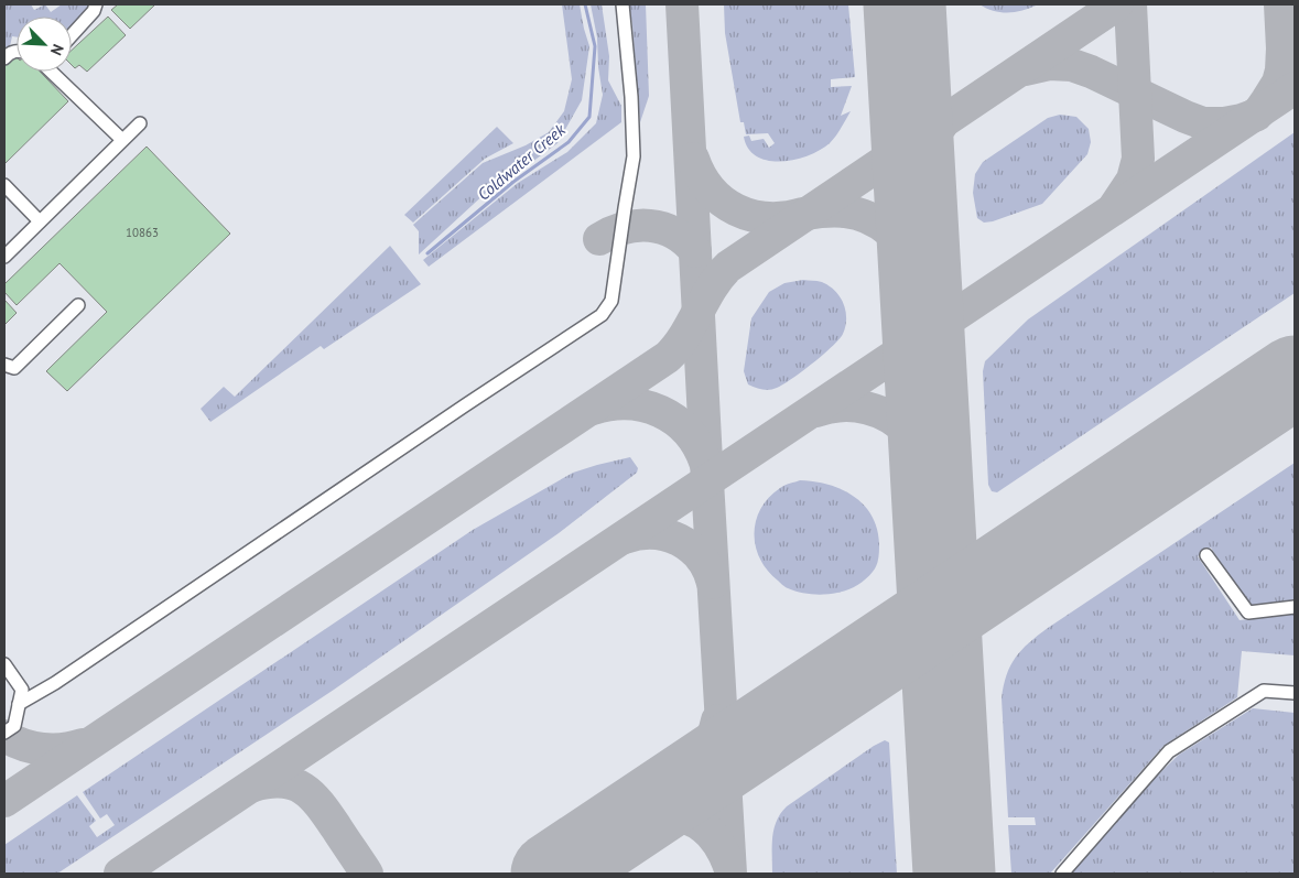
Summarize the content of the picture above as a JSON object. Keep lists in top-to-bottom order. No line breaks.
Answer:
{"water":["Coldwater Creek"],"house_numbers":["10863"],"north":"bottom right"}
